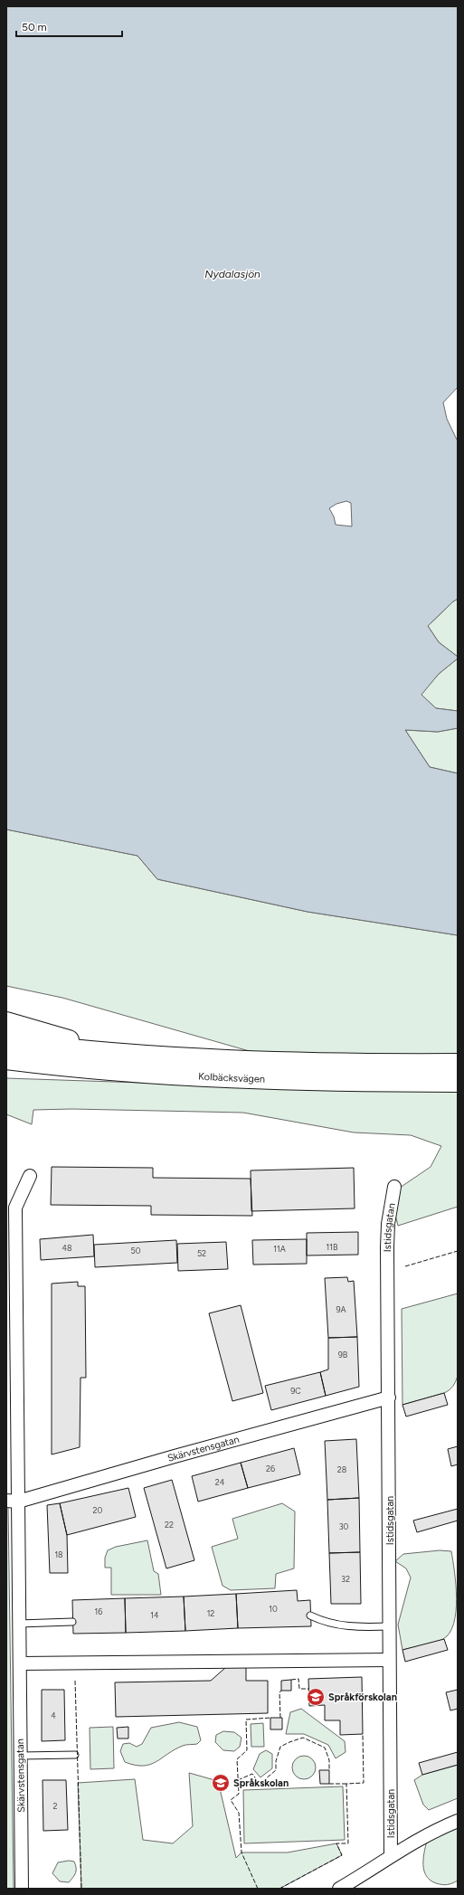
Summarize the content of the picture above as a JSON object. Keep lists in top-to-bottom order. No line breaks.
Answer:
{"streets":{"highway":["Kolbäcksvägen"],"street":["Istidsgatan","Skärvstensgatan"]},"crossings":[["Istidsgatan","Skärvstensgatan"]],"water":["Nydalasjön"],"places":{"school or university":["Språkförskolan","Språkskolan"]},"house_numbers":["11B","48","11A","50","52","9A","9B","9C","26","28","24","20","22","30","18","32","10","16","12","14","4","2"],"scale_bar":"50 m"}
